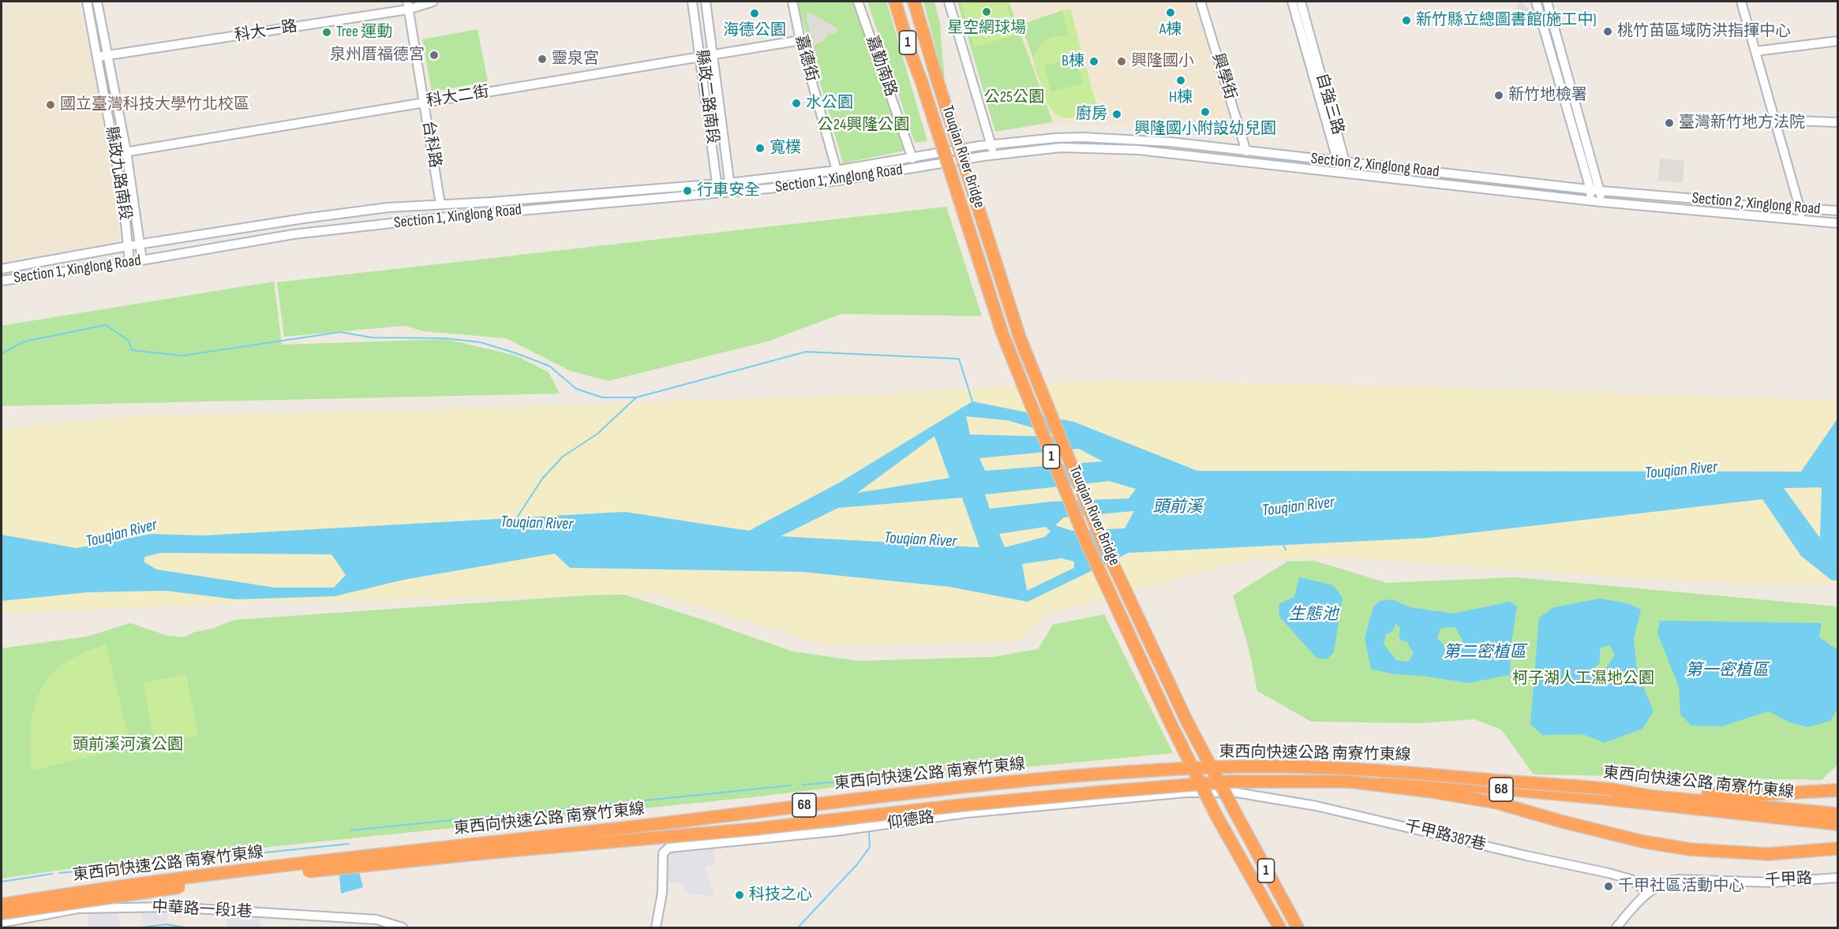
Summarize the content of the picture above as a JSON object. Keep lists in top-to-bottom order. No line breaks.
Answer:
{"streets":{"highway":["1","Touqian River Bridge","東西向快速公路 南寮竹東線","68"],"street":["科大一路","嘉德街","嘉勤南路","興學街","科大二街","縣政二路南段","自強三路","台科路","Section 2, Xinglong Road","縣政九路南段","Section 1, Xinglong Road","仰德路","千甲路387巷","千甲路","中華路一段1巷"]},"crossings":[["科大一路","台科路"],["科大一路","縣政九路南段"],["嘉德街","科大二街"],["嘉德街","Section 1, Xinglong Road"],["嘉勤南路","Section 2, Xinglong Road"],["嘉勤南路","Section 1, Xinglong Road"],["興學街","Section 2, Xinglong Road"],["科大二街","縣政二路南段"],["科大二街","台科路"],["科大二街","縣政九路南段"],["縣政二路南段","Section 1, Xinglong Road"],["自強三路","Section 2, Xinglong Road"],["台科路","Section 1, Xinglong Road"],["Section 2, Xinglong Road","Section 1, Xinglong Road"],["縣政九路南段","Section 1, Xinglong Road"],["仰德路","千甲路387巷"],["千甲路387巷","千甲路"]],"water":["Touqian River","頭前溪","生態池","第二密植區","第一密植區"],"parks":["公25公園","公24興隆公園","柯子湖人工濕地公園","頭前溪河濱公園"],"places":["星空網球場","A棟","海德公園","新竹縣立總圖書館(施工中)","桃竹苗區域防洪指揮中心","Tree 運動","泉州厝福德宮","靈泉宮","B棟","興隆國小","H棟","新竹地檢署","水公園","國立臺灣科技大學竹北校區","興隆國小附設幼兒園","廚房","臺灣新竹地方法院","寬樸","行車安全","千甲社區活動中心","科技之心"]}
